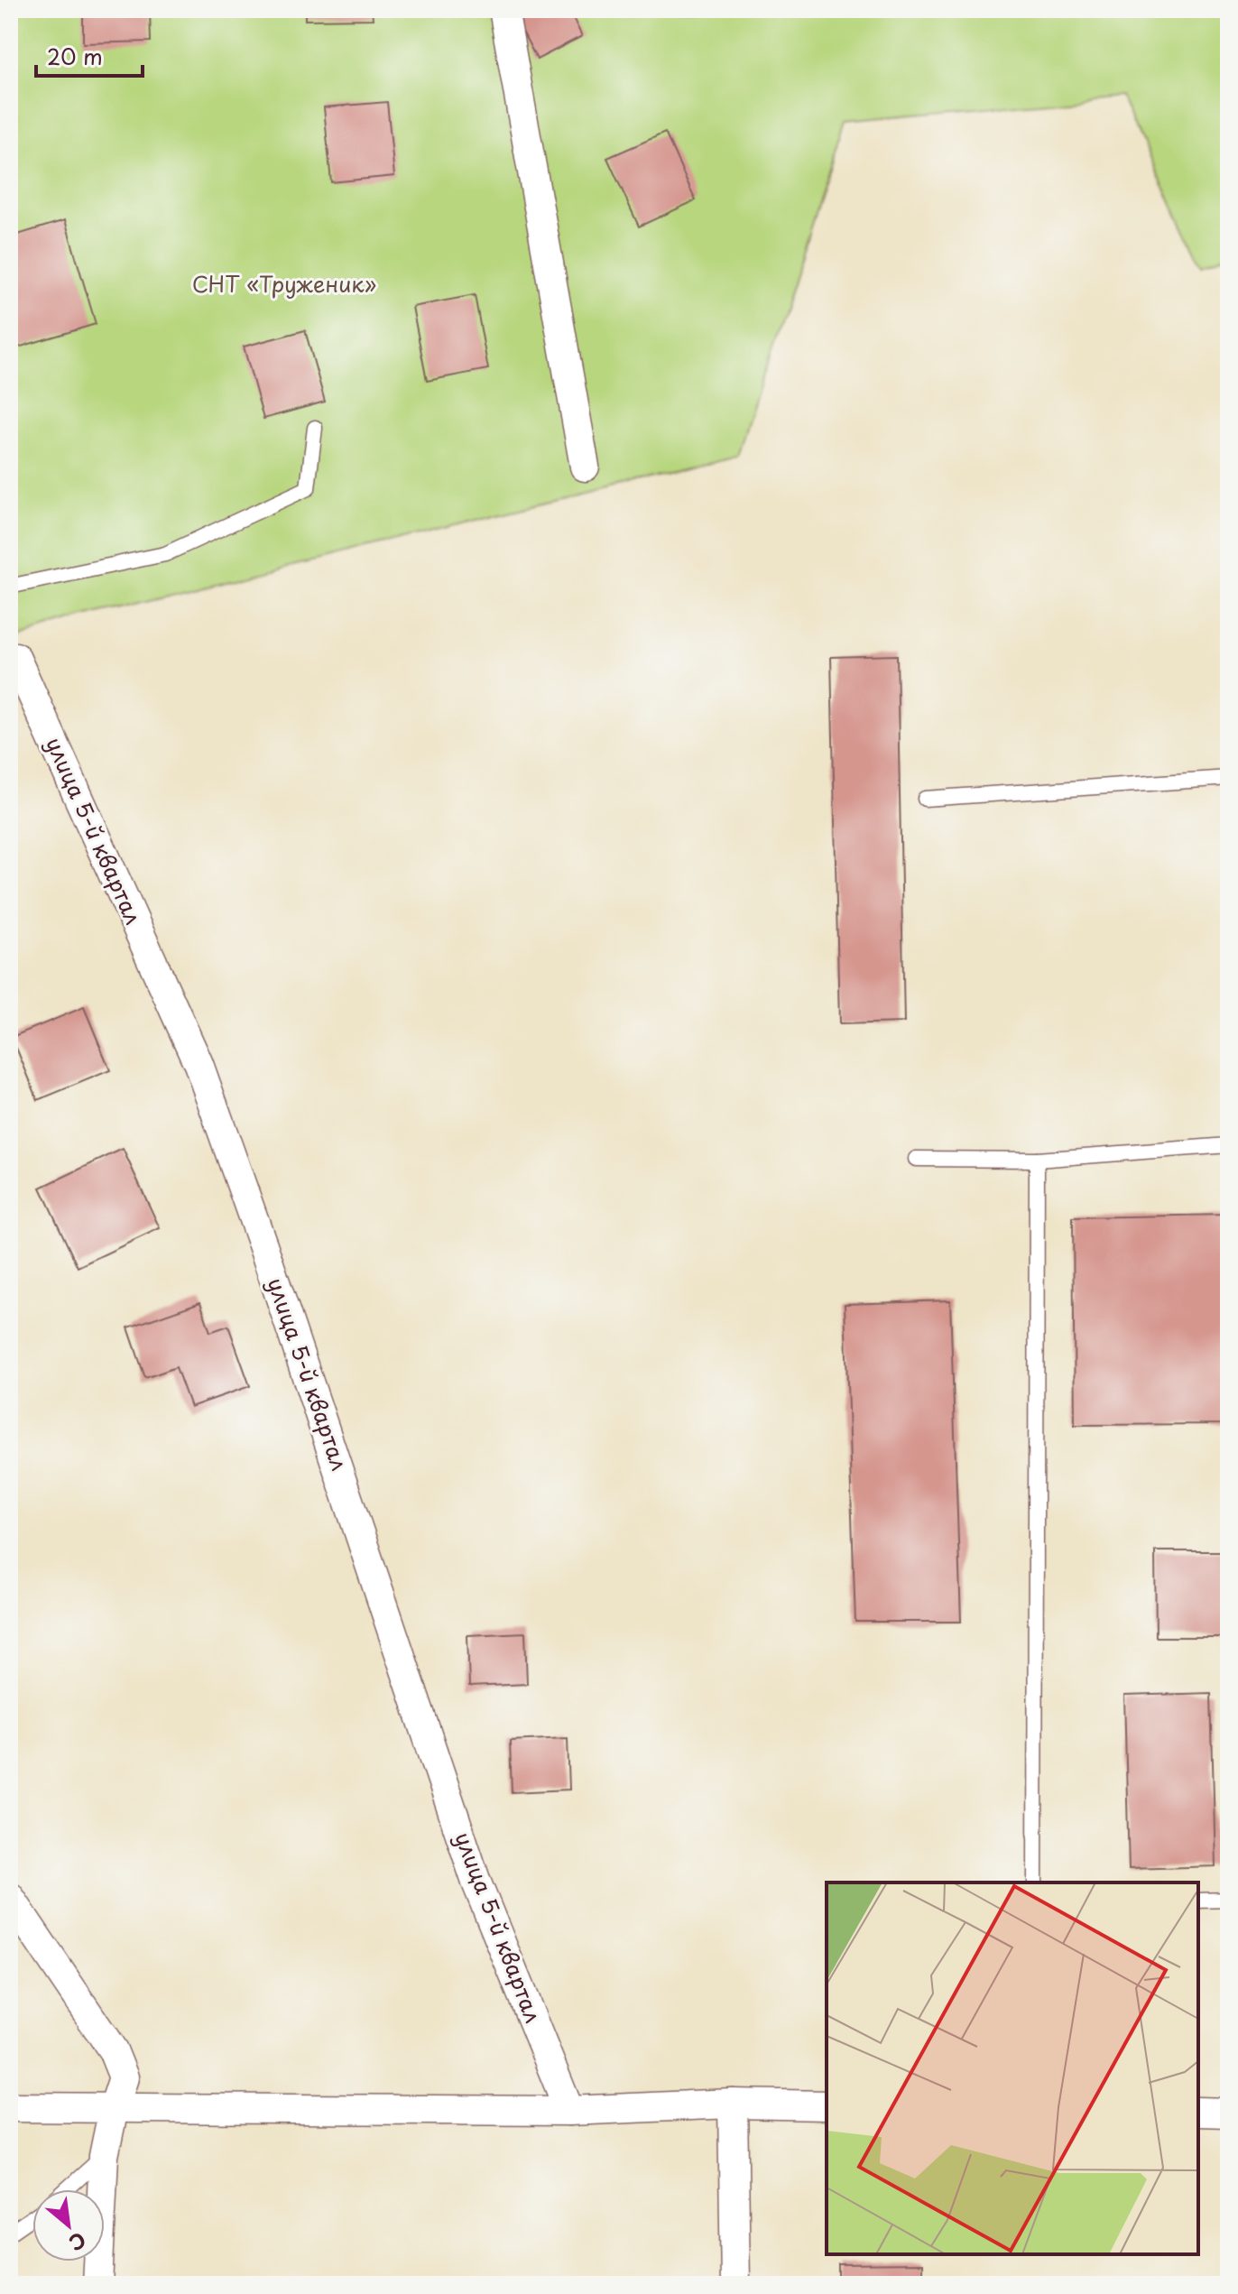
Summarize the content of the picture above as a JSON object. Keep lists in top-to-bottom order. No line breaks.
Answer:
{"streets":{"street":["улица 5-й квартал"]},"parks":["СНТ «Труженик»"],"scale_bar":"20 m","north":"bottom right"}
